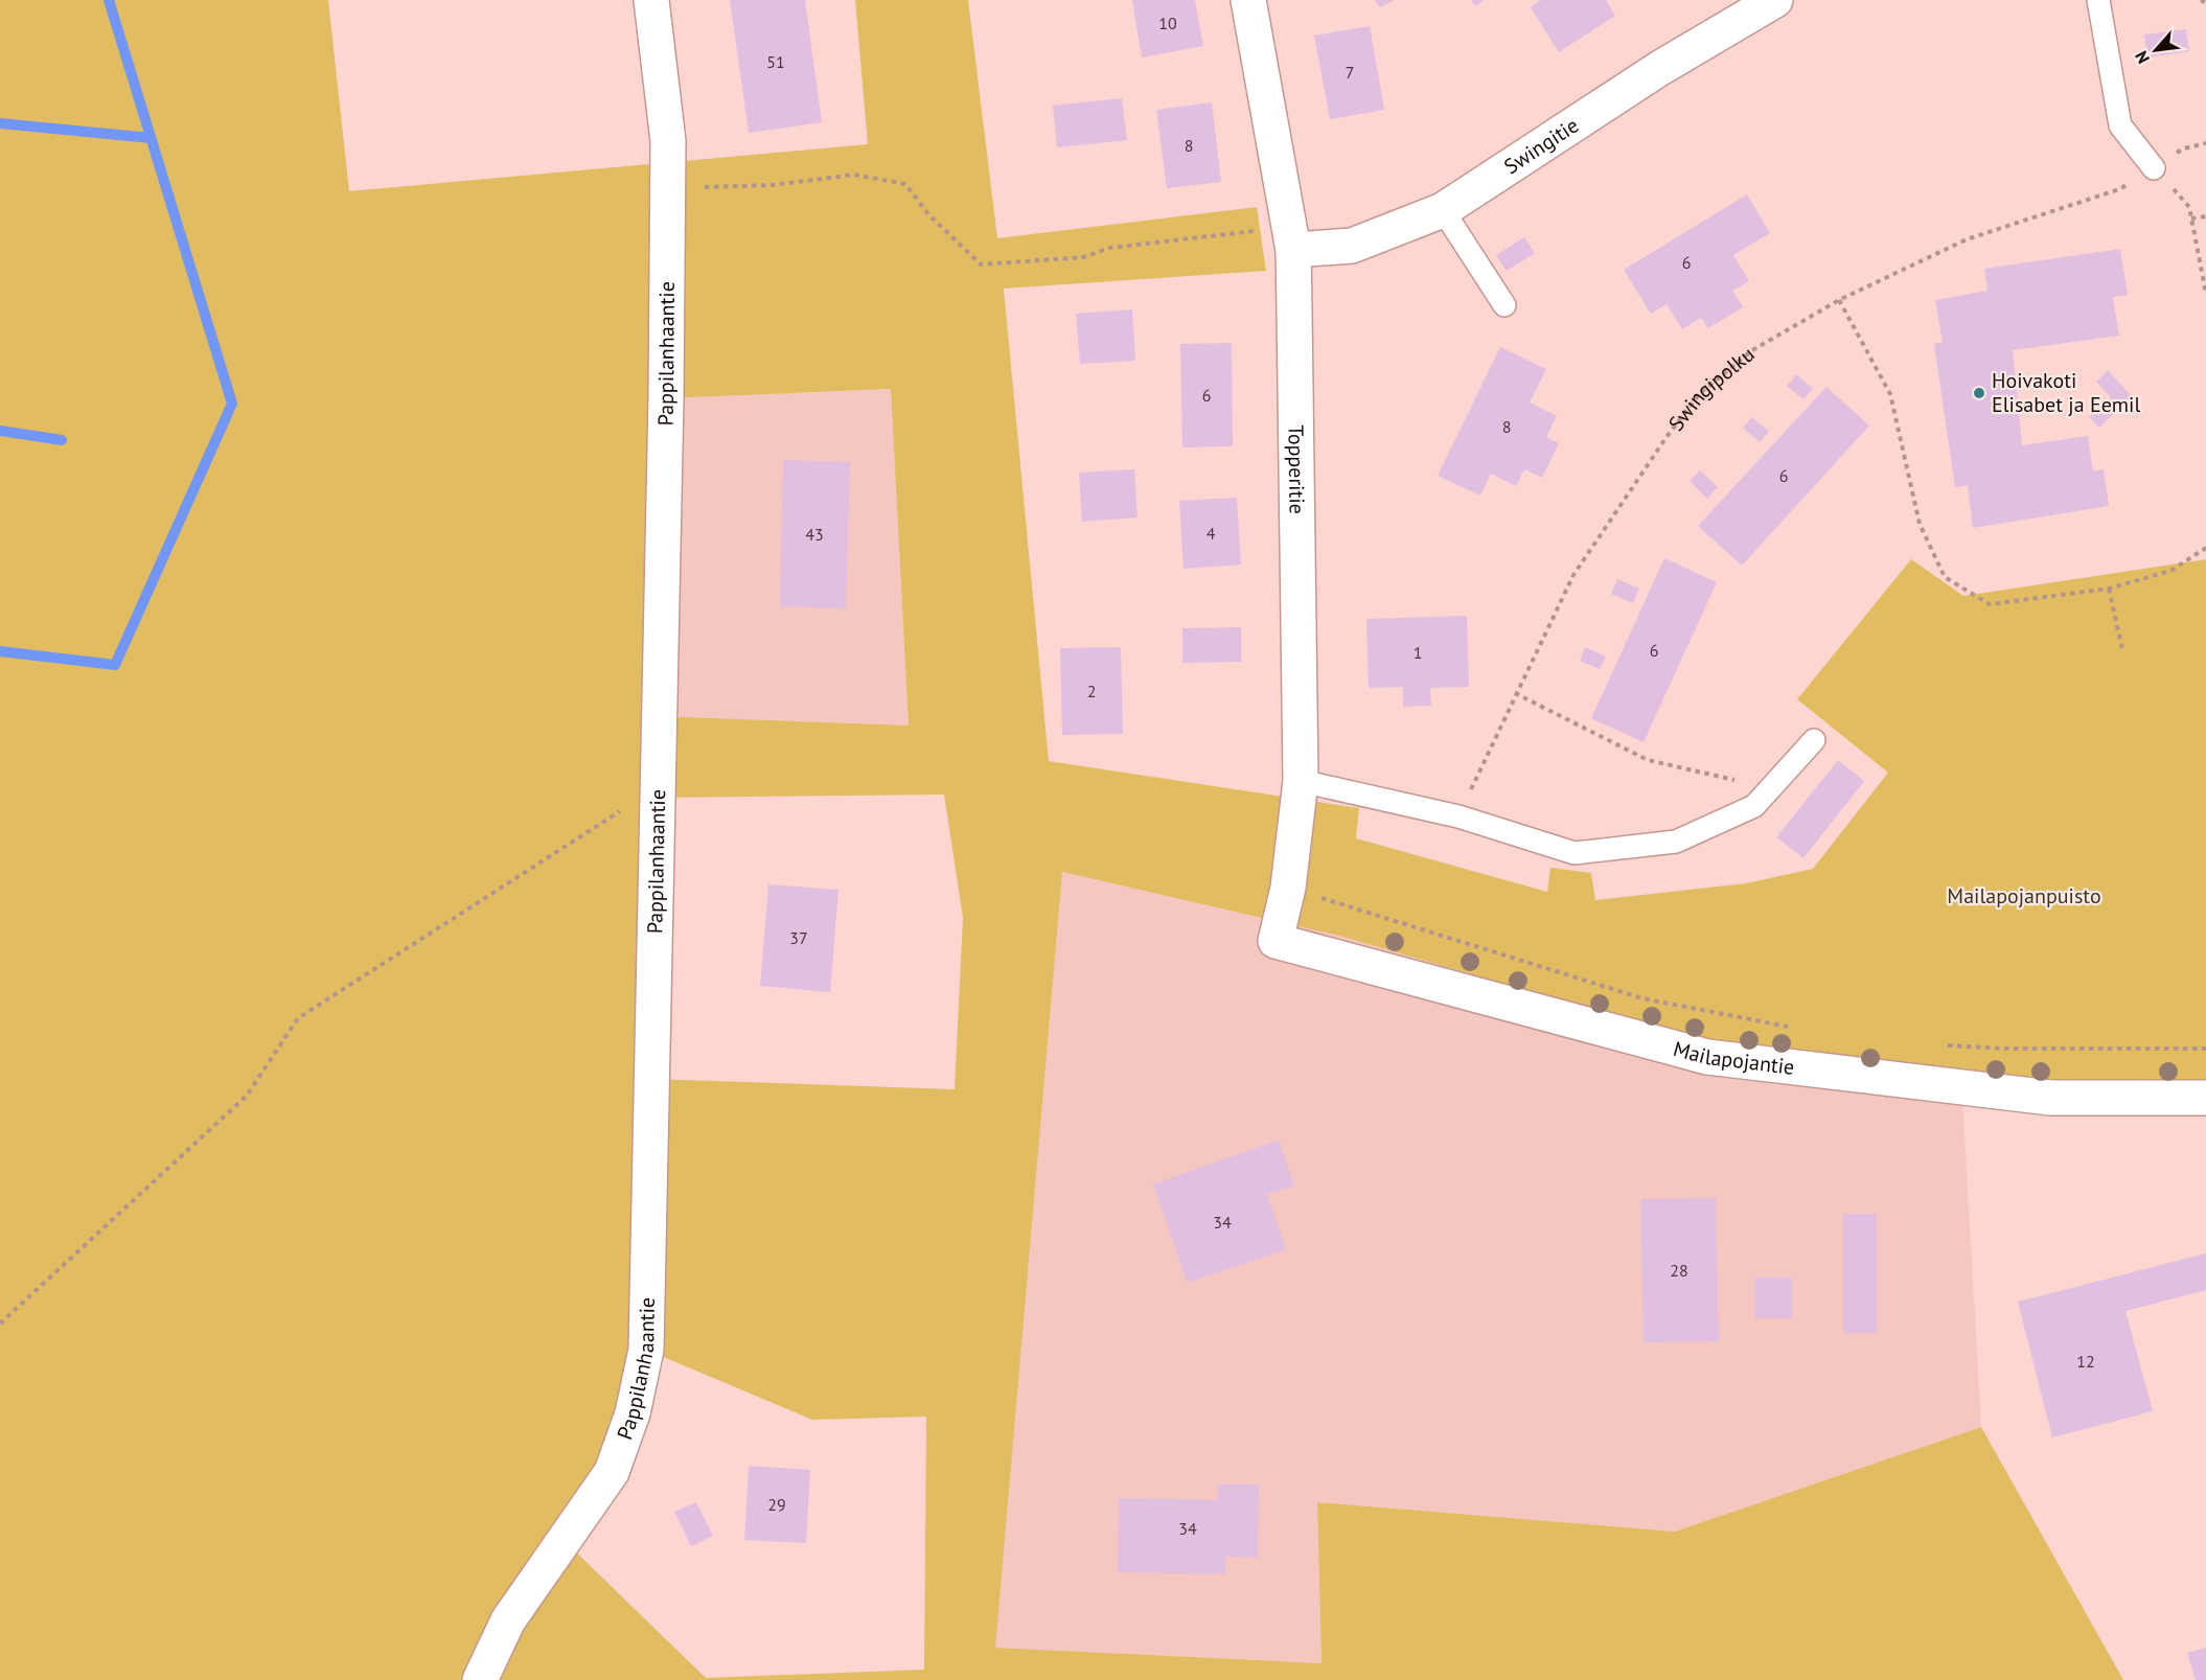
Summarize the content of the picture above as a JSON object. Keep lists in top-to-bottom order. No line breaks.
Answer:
{"streets":{"street":["Swingitie","Pappilanhaantie","Topperitie","Mailapojantie"],"path":["Swingipolku"]},"crossings":[["Swingitie","Topperitie"],["Topperitie","Mailapojantie"]],"parks":["Mailapojanpuisto"],"places":["Hoivakoti Elisabet ja Eemil"],"house_numbers":["10","51","7","8","6","6","8","6","4","43","6","1","2","37","34","28","12","29","34"],"north":"bottom left"}
